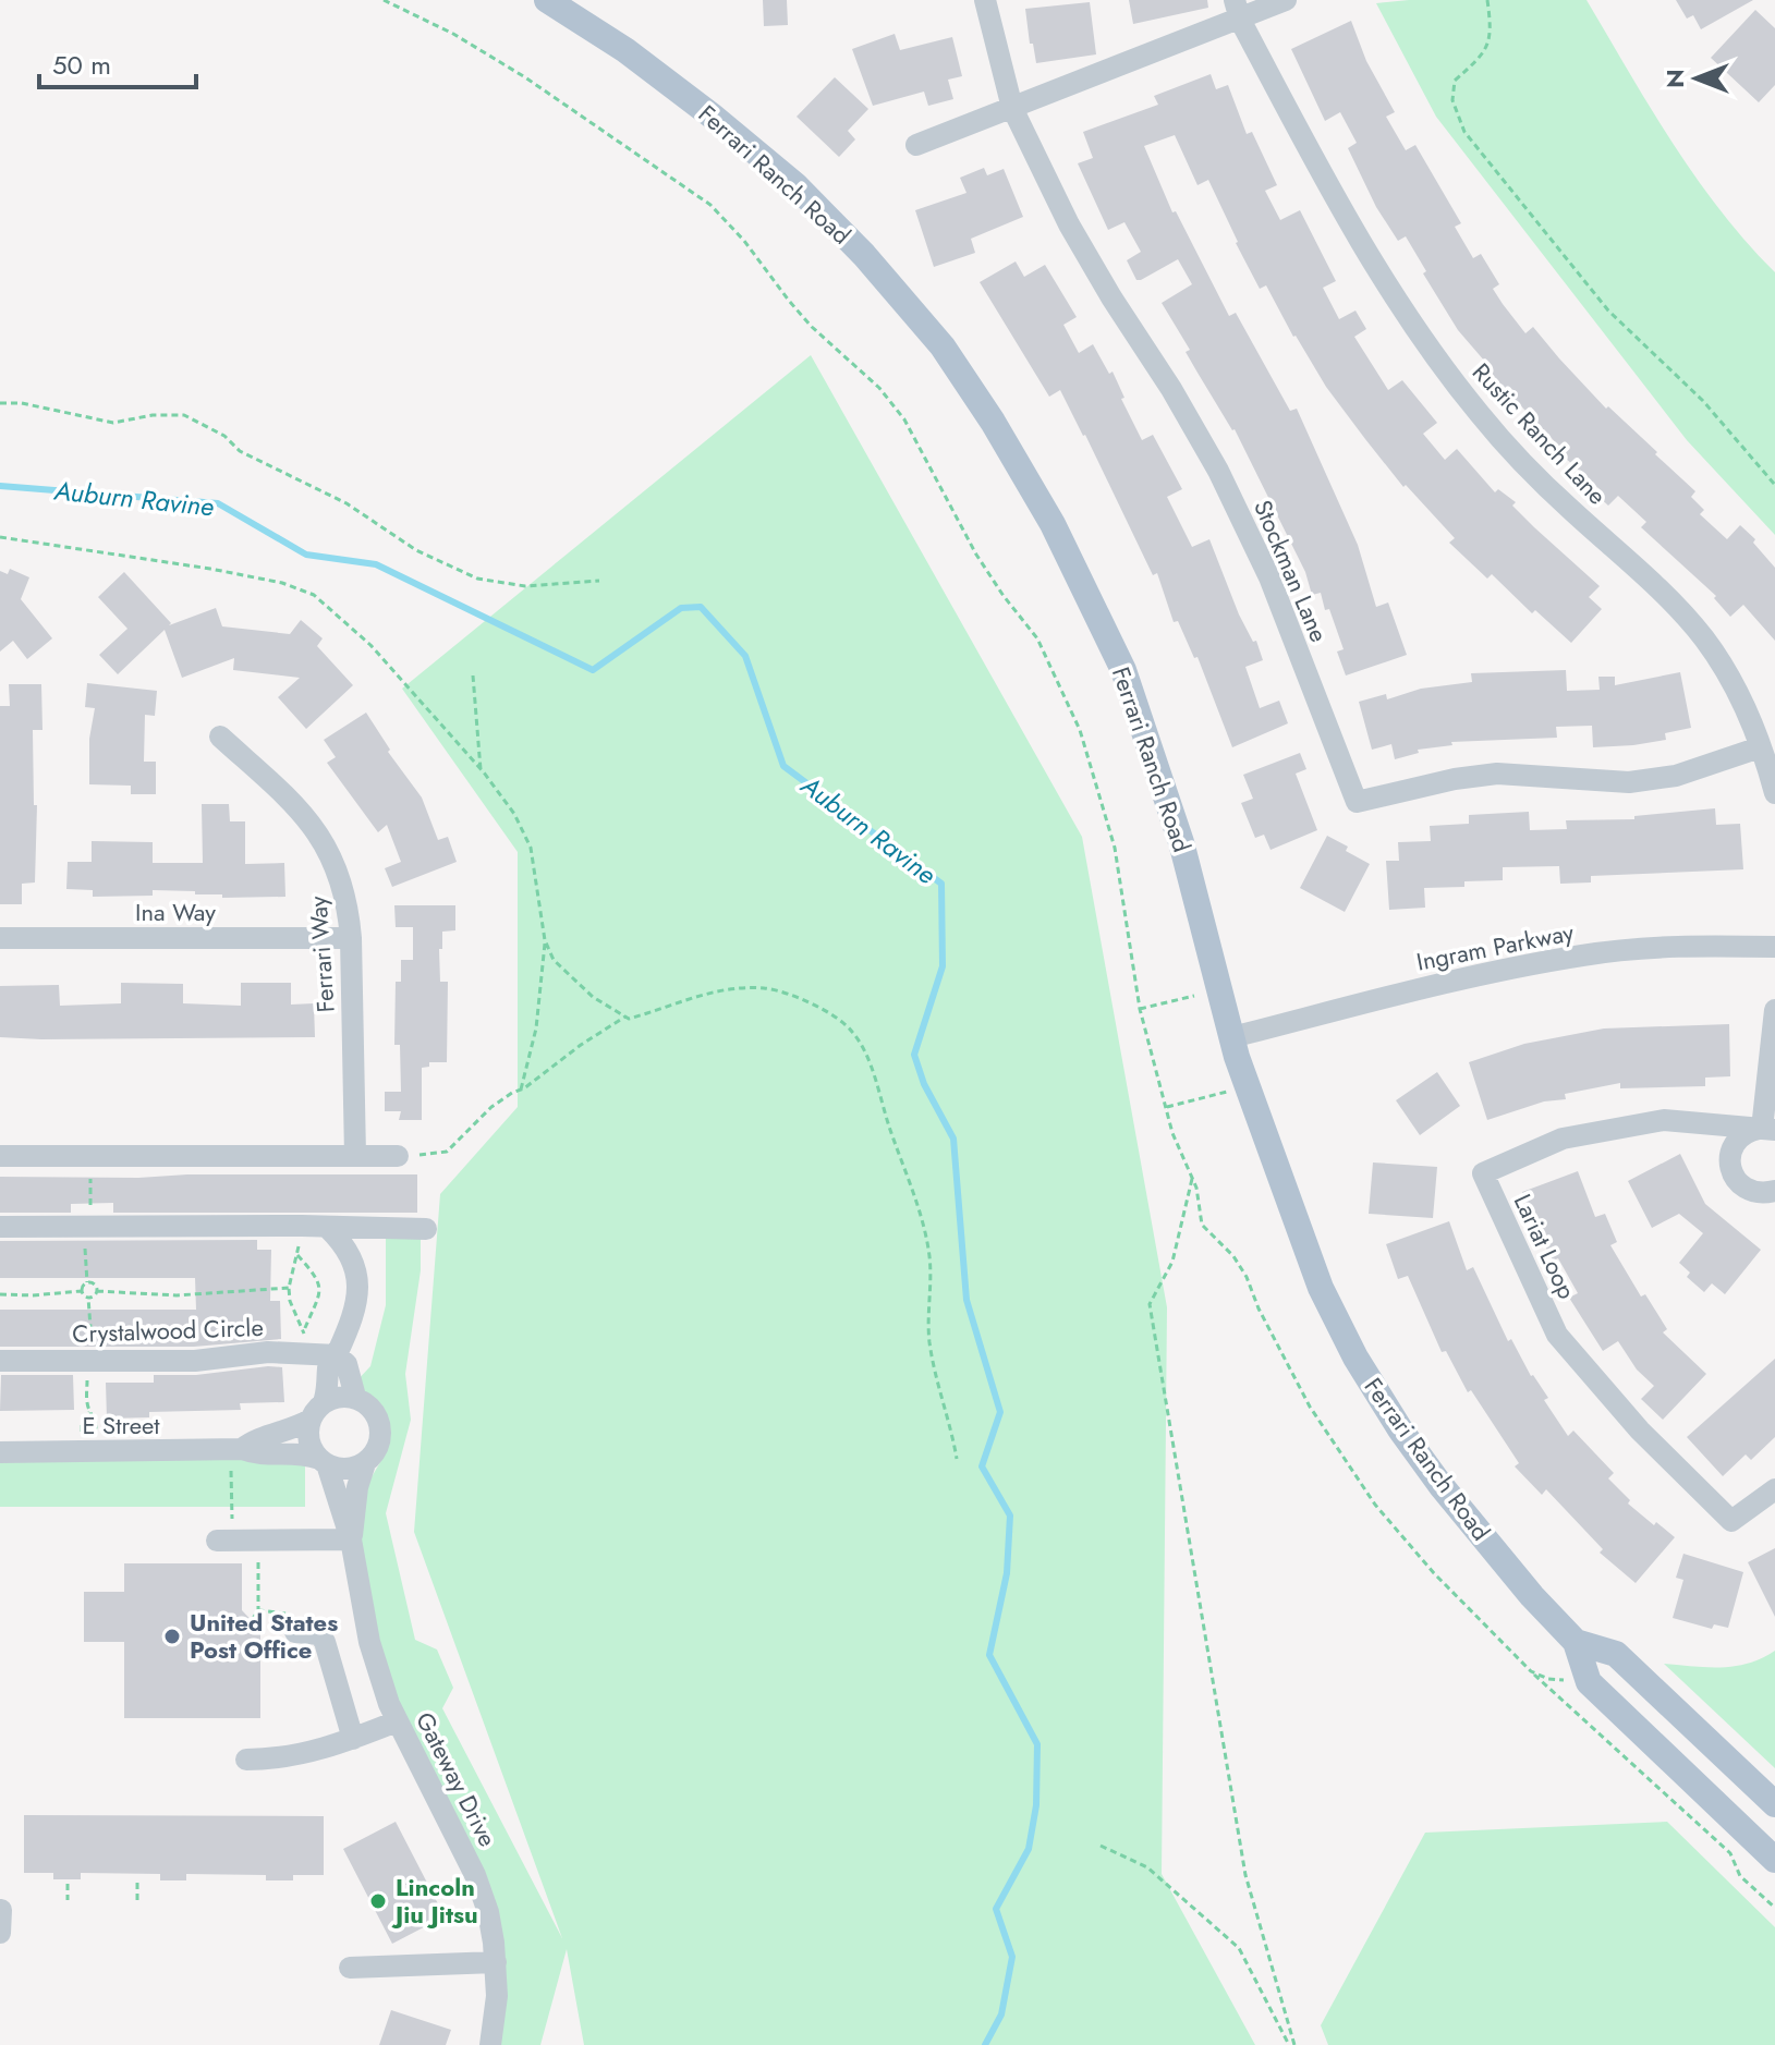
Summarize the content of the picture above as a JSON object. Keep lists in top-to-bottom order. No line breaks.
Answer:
{"streets":{"main road":["Ferrari Ranch Road"],"street":["Rustic Ranch Lane","Stockman Lane","Ina Way","Ingram Parkway","Ferrari Way","Lariat Loop","Crystalwood Circle","E Street","Gateway Drive"]},"crossings":[["Ferrari Ranch Road","Ingram Parkway"],["Rustic Ranch Lane","Stockman Lane"],["Ina Way","Ferrari Way"],["E Street","Gateway Drive"]],"water":["Auburn Ravine"],"places":["United States Post Office","Lincoln Jiu Jitsu"],"scale_bar":"50 m","north":"left"}
